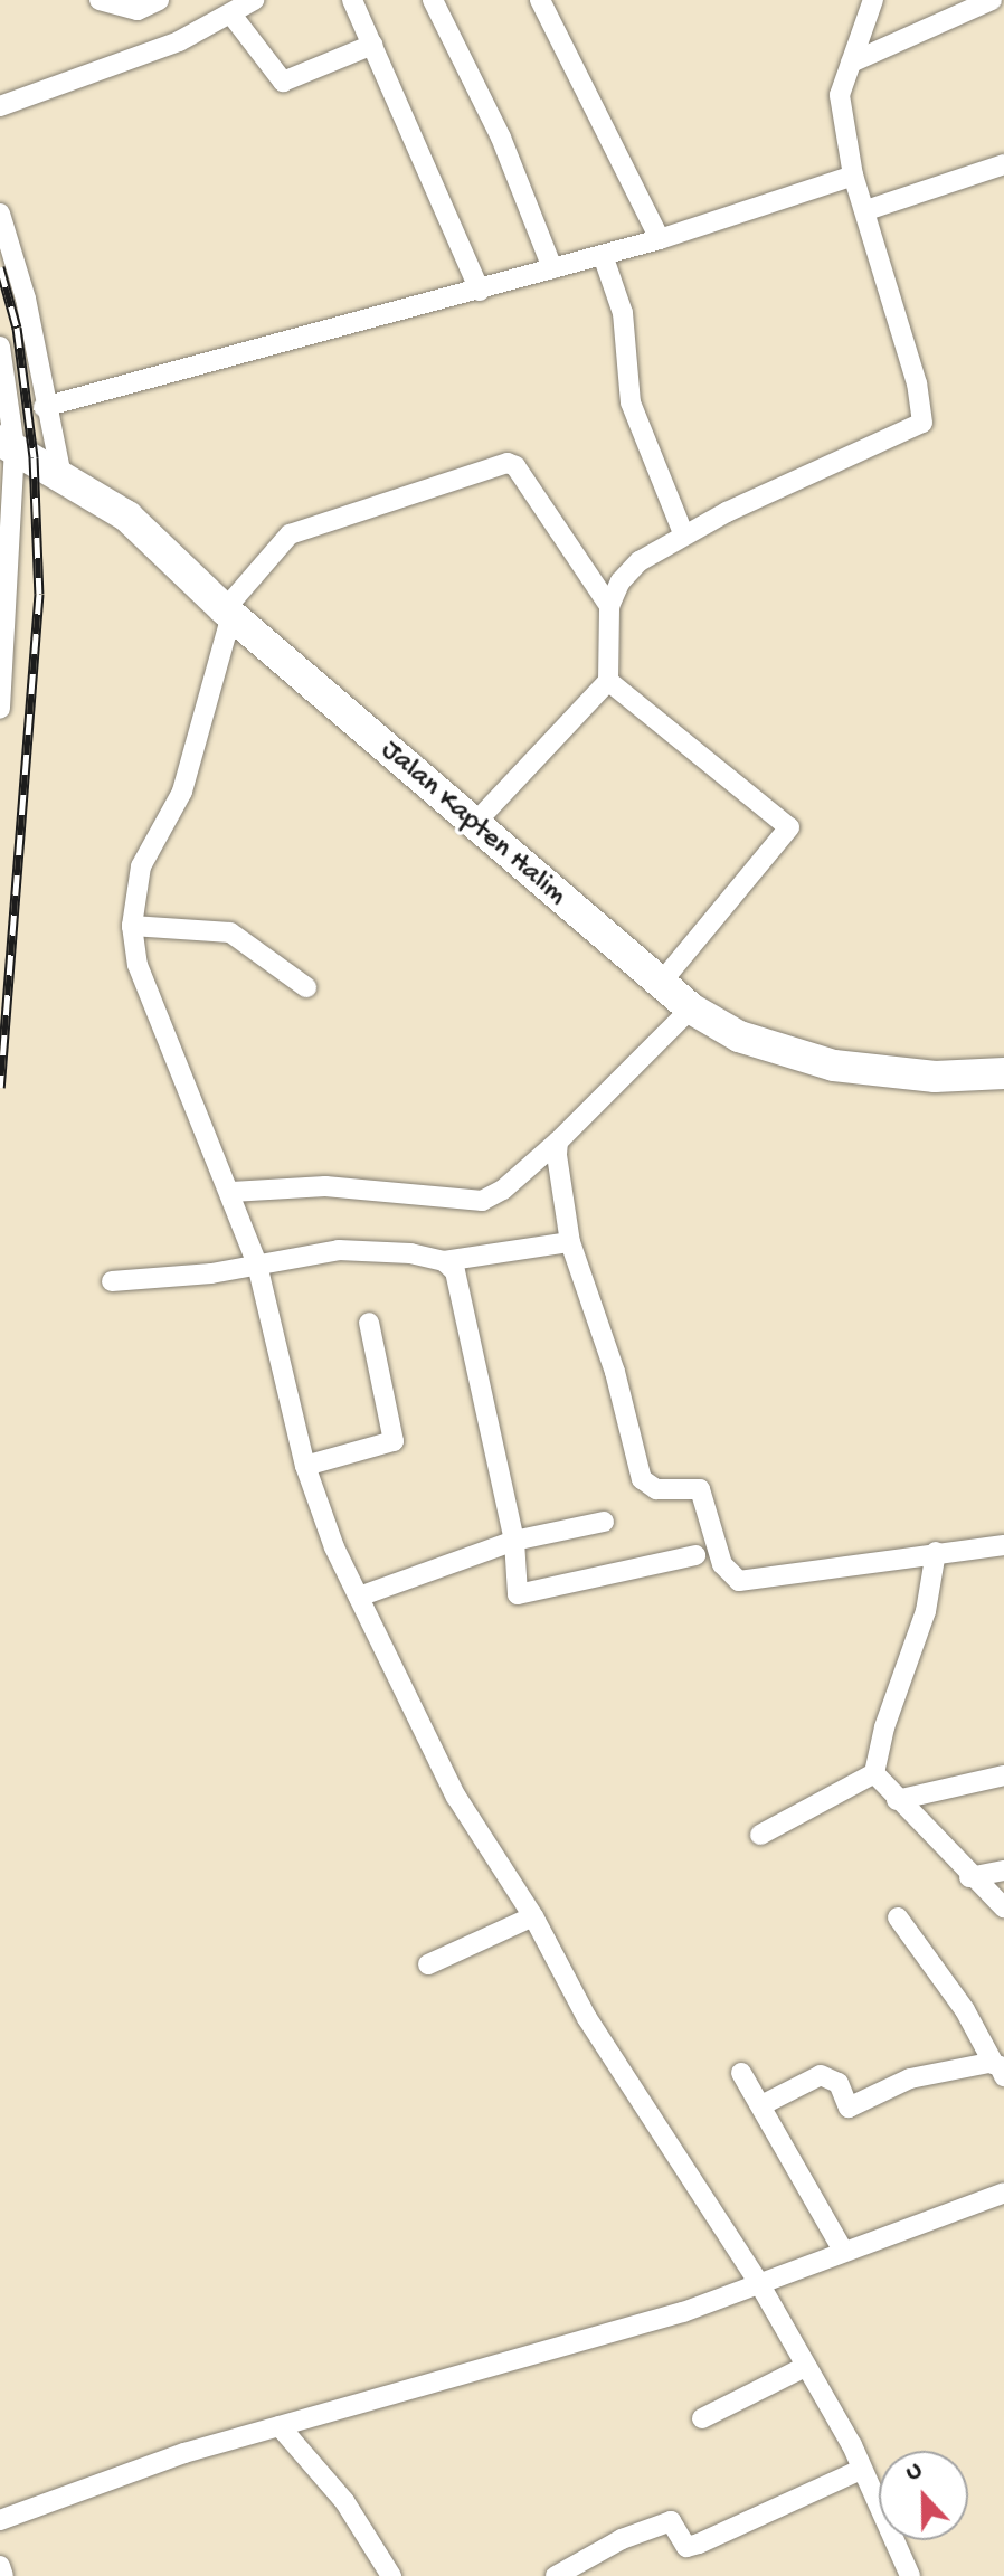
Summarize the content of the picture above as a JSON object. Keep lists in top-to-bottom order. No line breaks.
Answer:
{"streets":{"main road":["Jalan Kapten Halim"]},"north":"top"}
